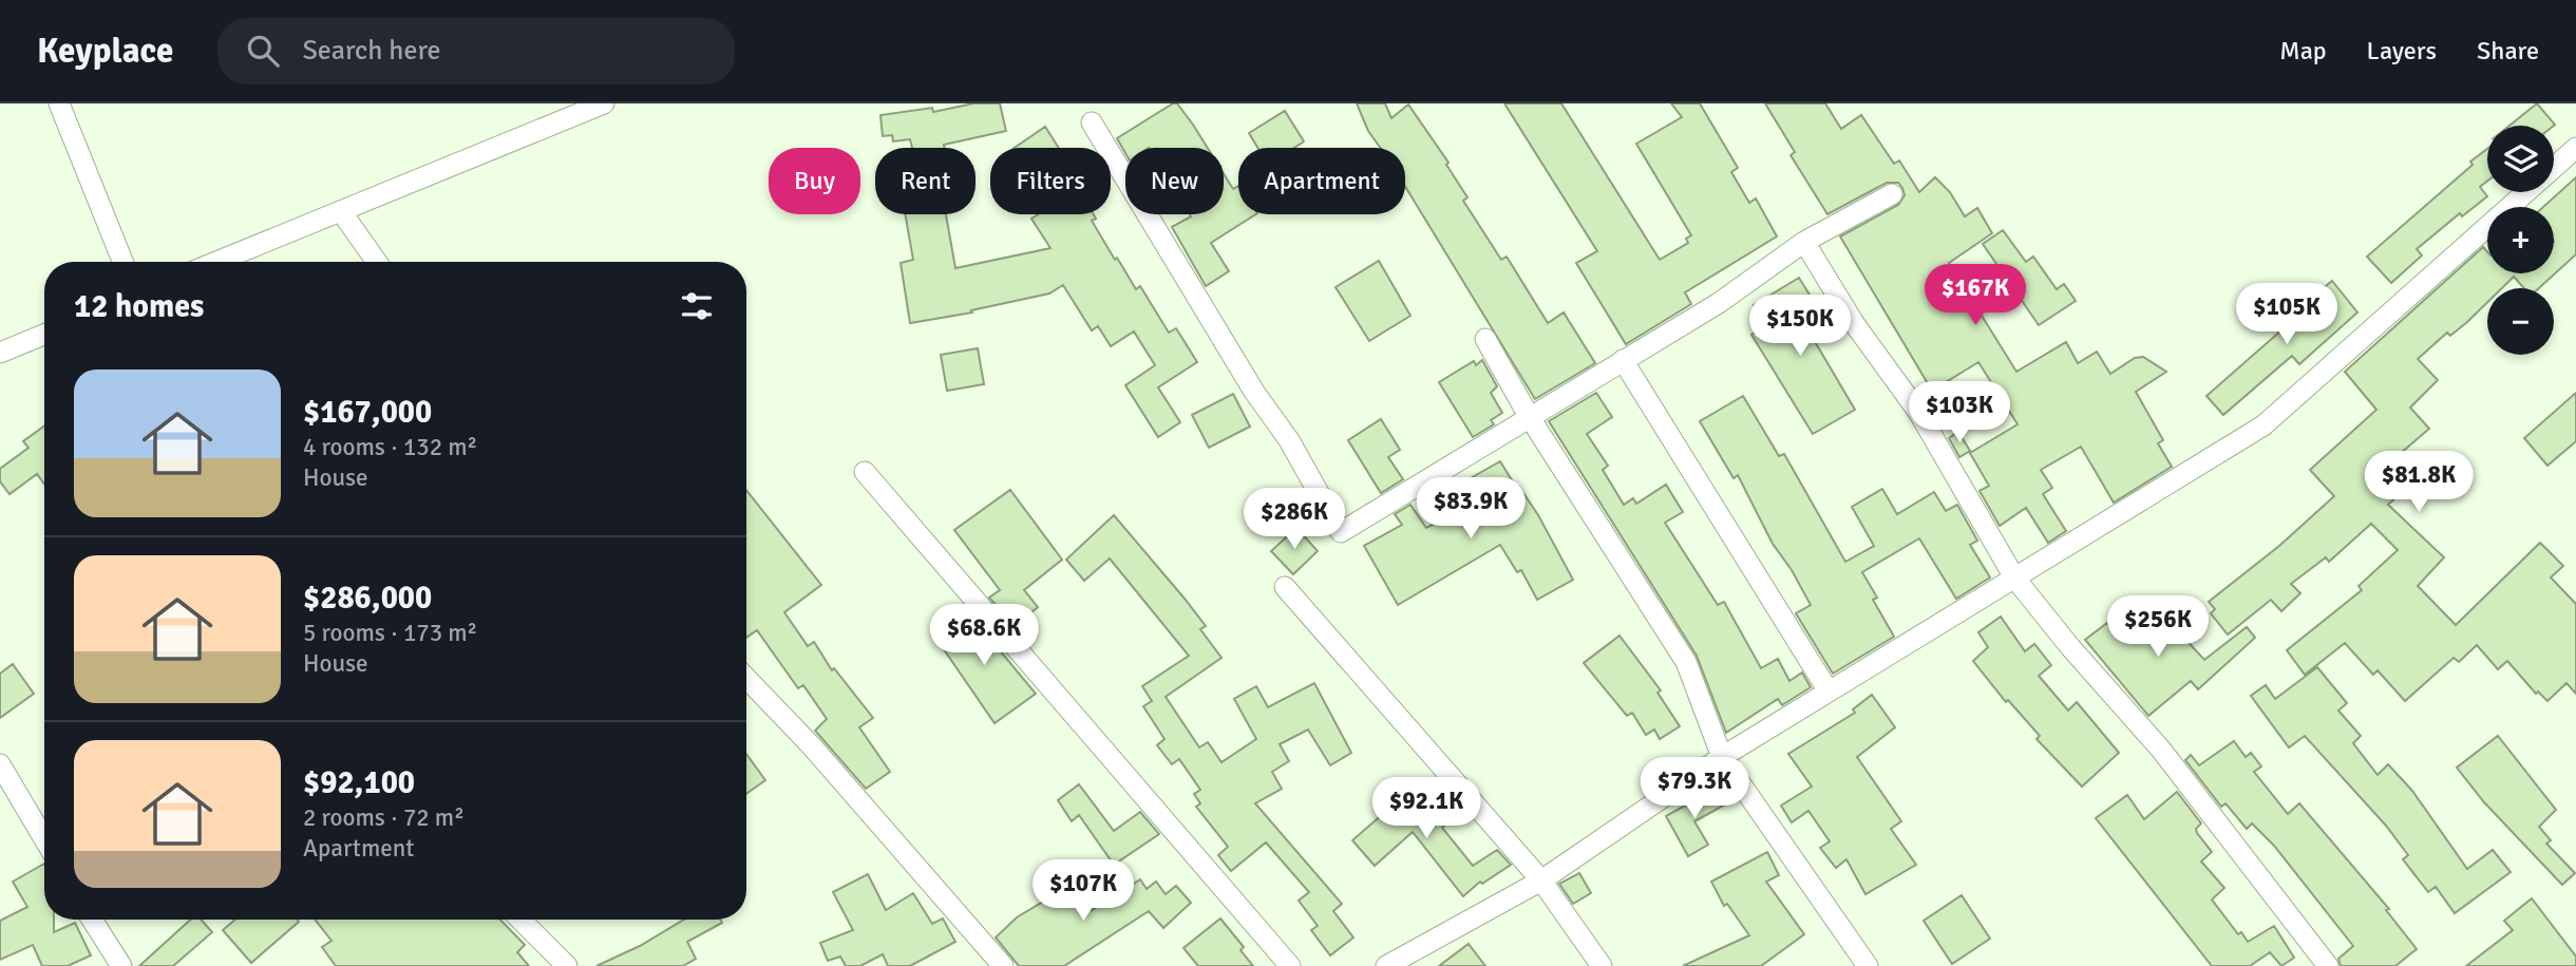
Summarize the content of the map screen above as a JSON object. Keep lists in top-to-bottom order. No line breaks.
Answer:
{"page":{"header":"Keyplace","search":"Search here","nav":["Map","Layers","Share"],"map_buttons":["+","−"],"chip":["Buy","Rent","Filters","New","Apartment"],"heading":"12 homes","price":["$167K","$105K","$150K","$103K","$81.8K","$83.9K","$286K","$256K","$68.6K","$79.3K","$92.1K","$107K"],"list":[{"name":"$167,000","note":"4 rooms · 132 m² · House"},{"name":"$286,000","note":"5 rooms · 173 m² · House"},{"name":"$92,100","note":"2 rooms · 72 m² · Apartment"}]}}
